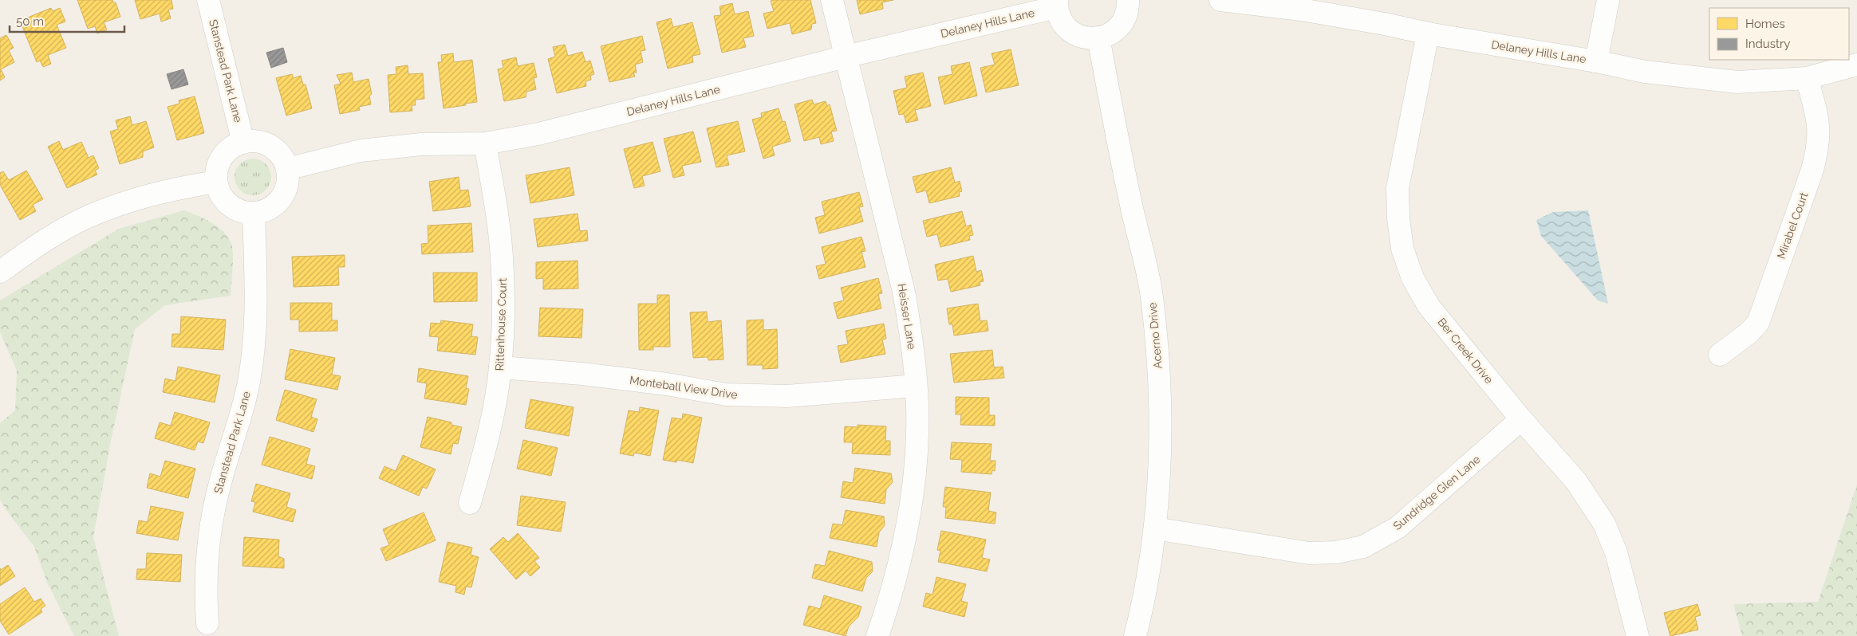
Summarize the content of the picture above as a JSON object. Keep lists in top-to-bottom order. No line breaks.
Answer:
{"streets":{"street":["Delaney Hills Lane","Stanstead Park Lane","Mirabel Court","Heisser Lane","Rittenhouse Court","Acerno Drive","Ber Creek Drive","Monteball View Drive","Sundridge Glen Lane"]},"crossings":[["Delaney Hills Lane","Stanstead Park Lane"],["Delaney Hills Lane","Mirabel Court"],["Delaney Hills Lane","Heisser Lane"],["Delaney Hills Lane","Rittenhouse Court"],["Delaney Hills Lane","Ber Creek Drive"],["Heisser Lane","Monteball View Drive"],["Rittenhouse Court","Monteball View Drive"],["Acerno Drive","Sundridge Glen Lane"],["Ber Creek Drive","Sundridge Glen Lane"]],"legend":["Homes","Industry"],"scale_bar":"50 m"}
